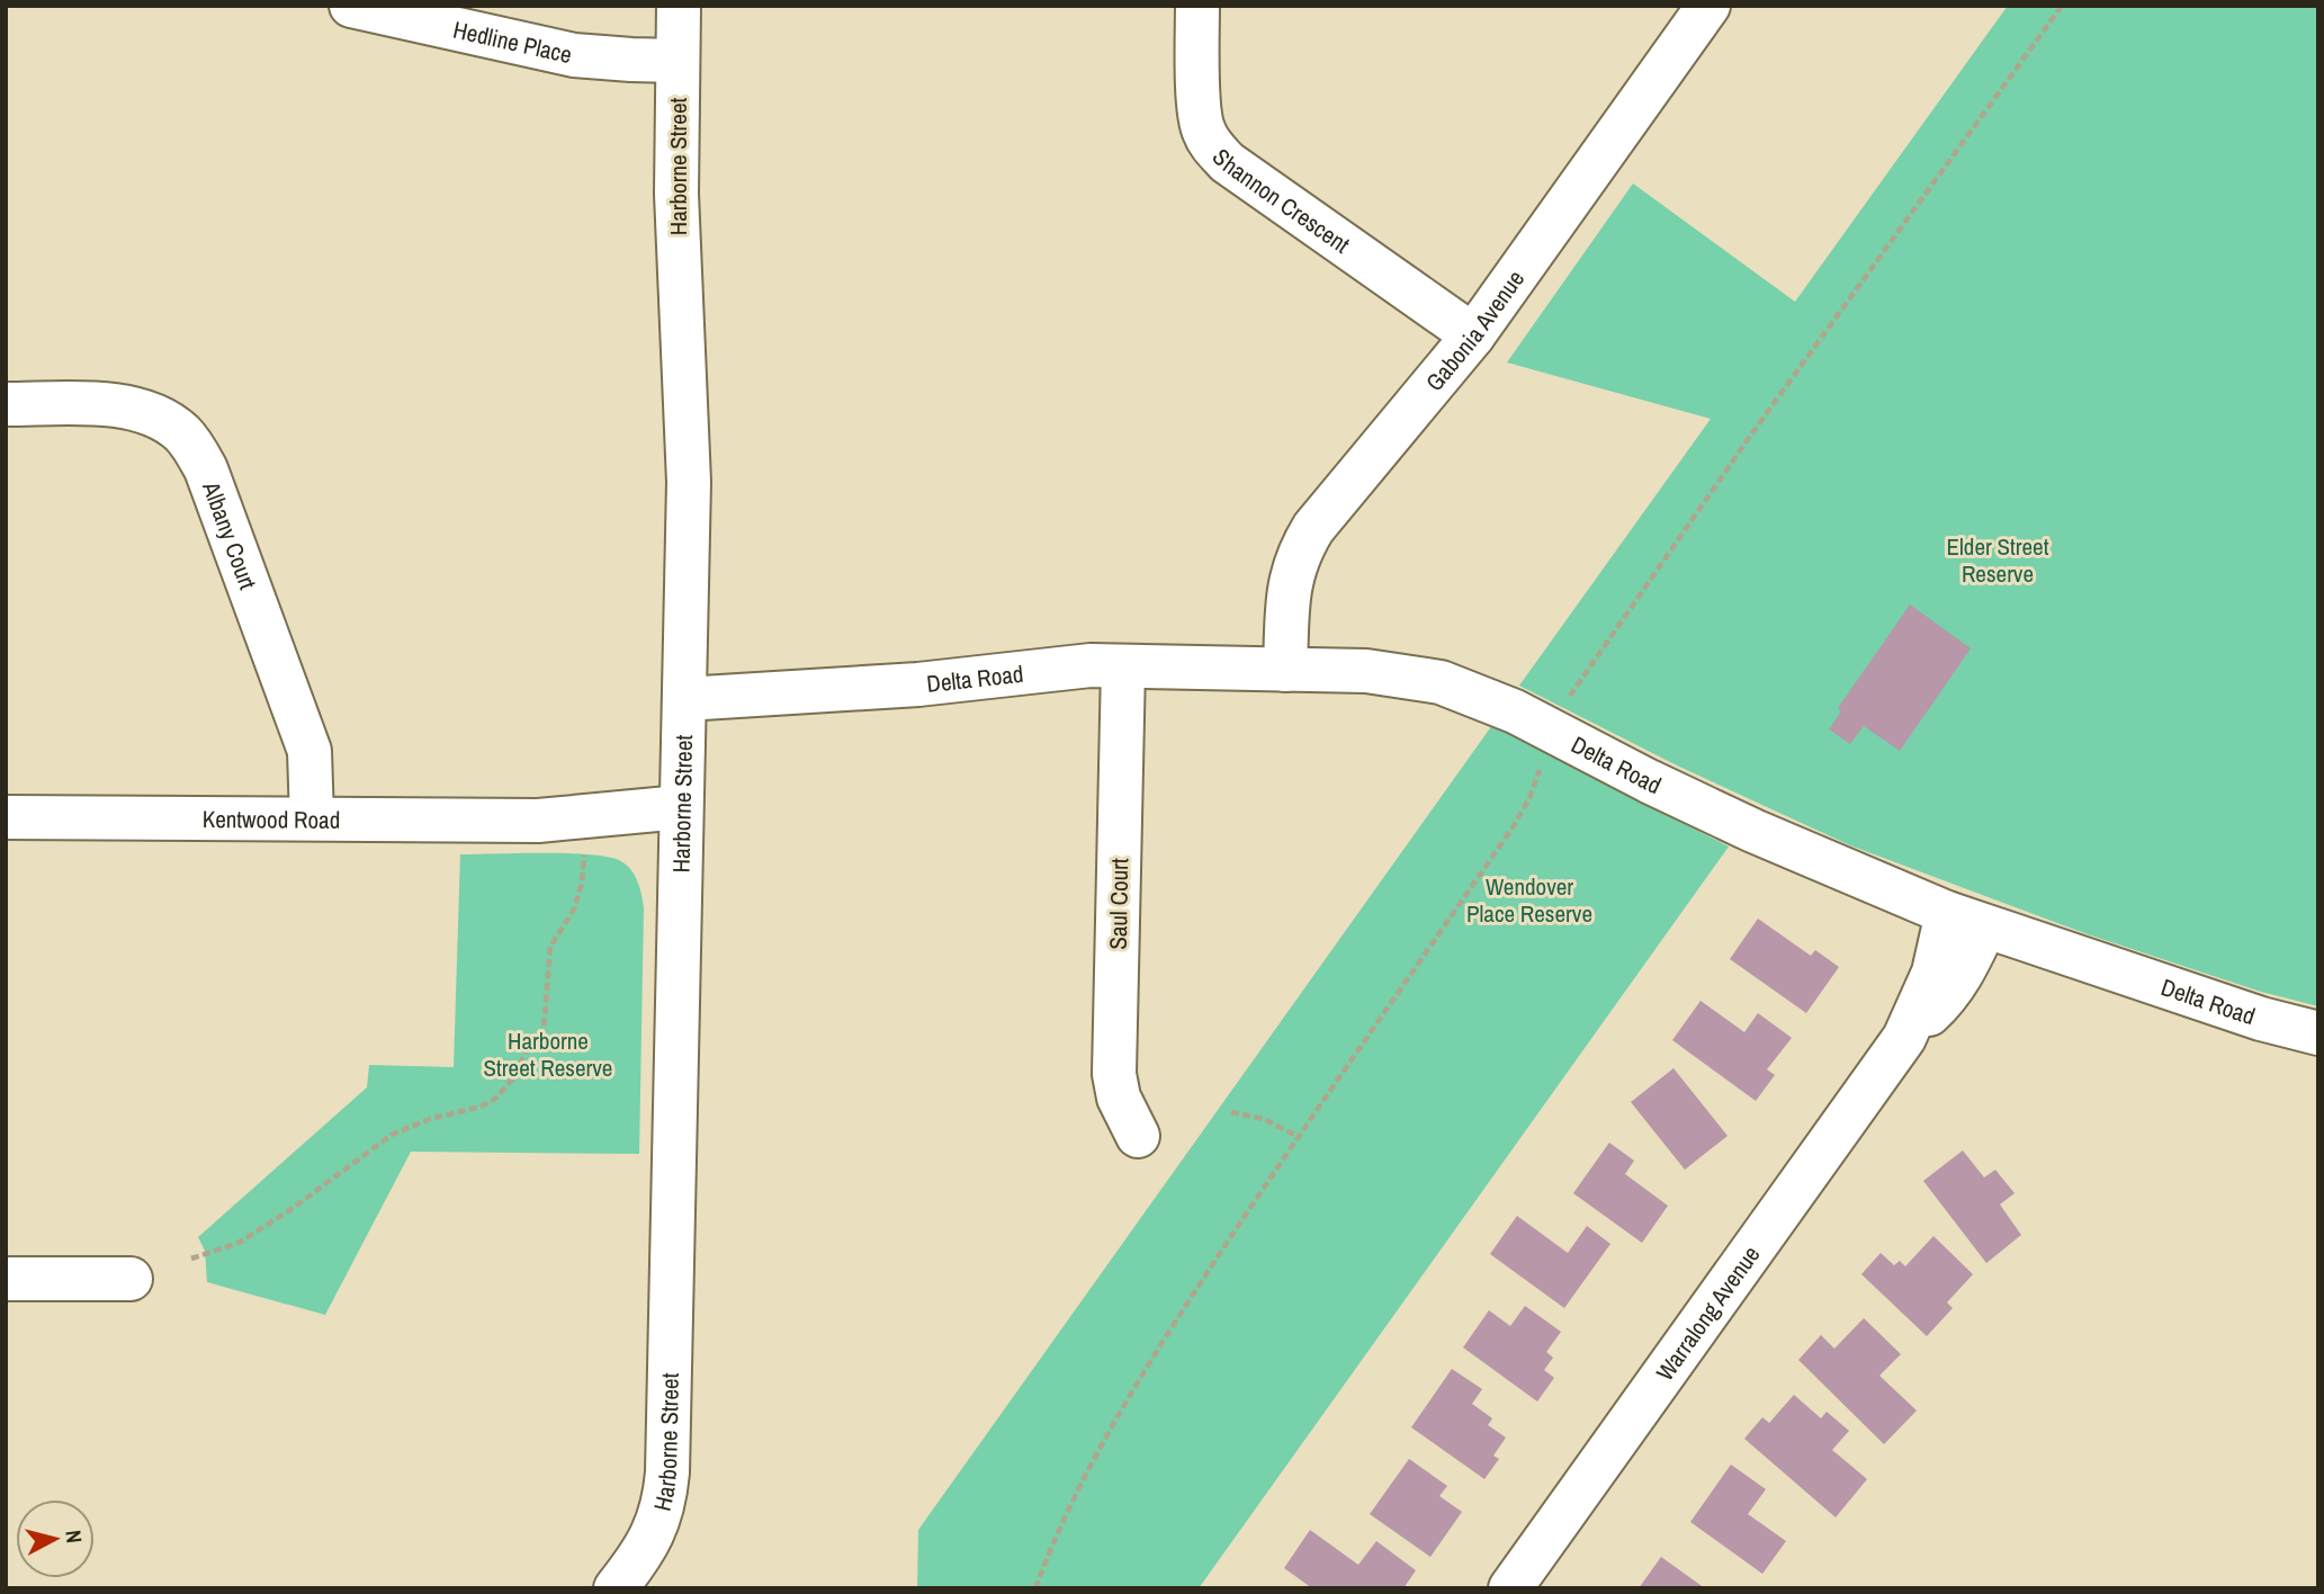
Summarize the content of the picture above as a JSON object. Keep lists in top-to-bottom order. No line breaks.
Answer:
{"streets":{"street":["Hedline Place","Harborne Street","Shannon Crescent","Gabonia Avenue","Albany Court","Delta Road","Kentwood Road","Saul Court","Warralong Avenue"]},"crossings":[["Hedline Place","Harborne Street"],["Harborne Street","Delta Road"],["Harborne Street","Kentwood Road"],["Shannon Crescent","Gabonia Avenue"],["Gabonia Avenue","Delta Road"],["Albany Court","Kentwood Road"],["Delta Road","Saul Court"],["Delta Road","Warralong Avenue"]],"parks":["Elder Street Reserve","Wendover Place Reserve","Harborne Street Reserve"],"north":"right"}
